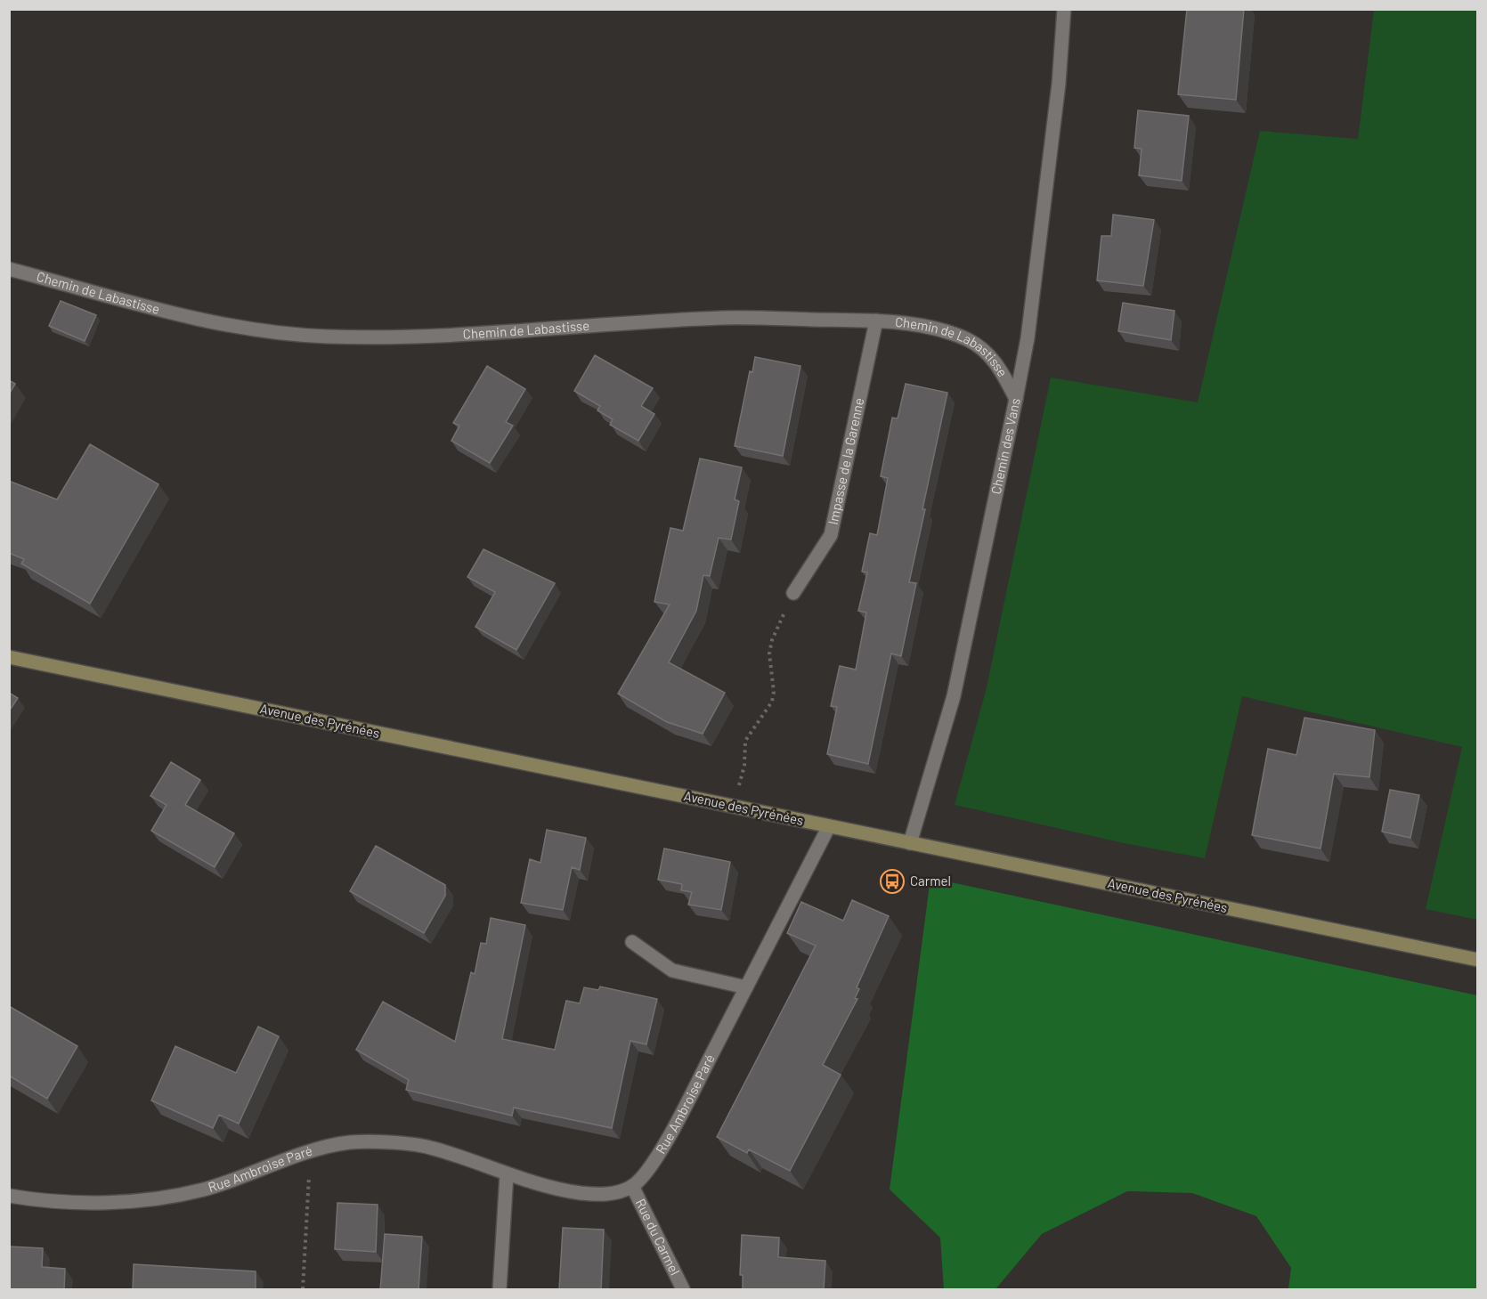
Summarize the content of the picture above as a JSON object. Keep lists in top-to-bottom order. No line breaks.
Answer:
{"streets":{"main road":["Avenue des Pyrénées"],"street":["Chemin de Labastisse","Chemin des Vans","Impasse de la Garenne","Rue Ambroise Paré","Rue du Carmel"]},"crossings":[["Chemin de Labastisse","Chemin des Vans"],["Chemin de Labastisse","Impasse de la Garenne"],["Chemin des Vans","Avenue des Pyrénées"],["Avenue des Pyrénées","Rue Ambroise Paré"],["Rue Ambroise Paré","Rue du Carmel"]],"places":{"bus stop":["Carmel"]}}
